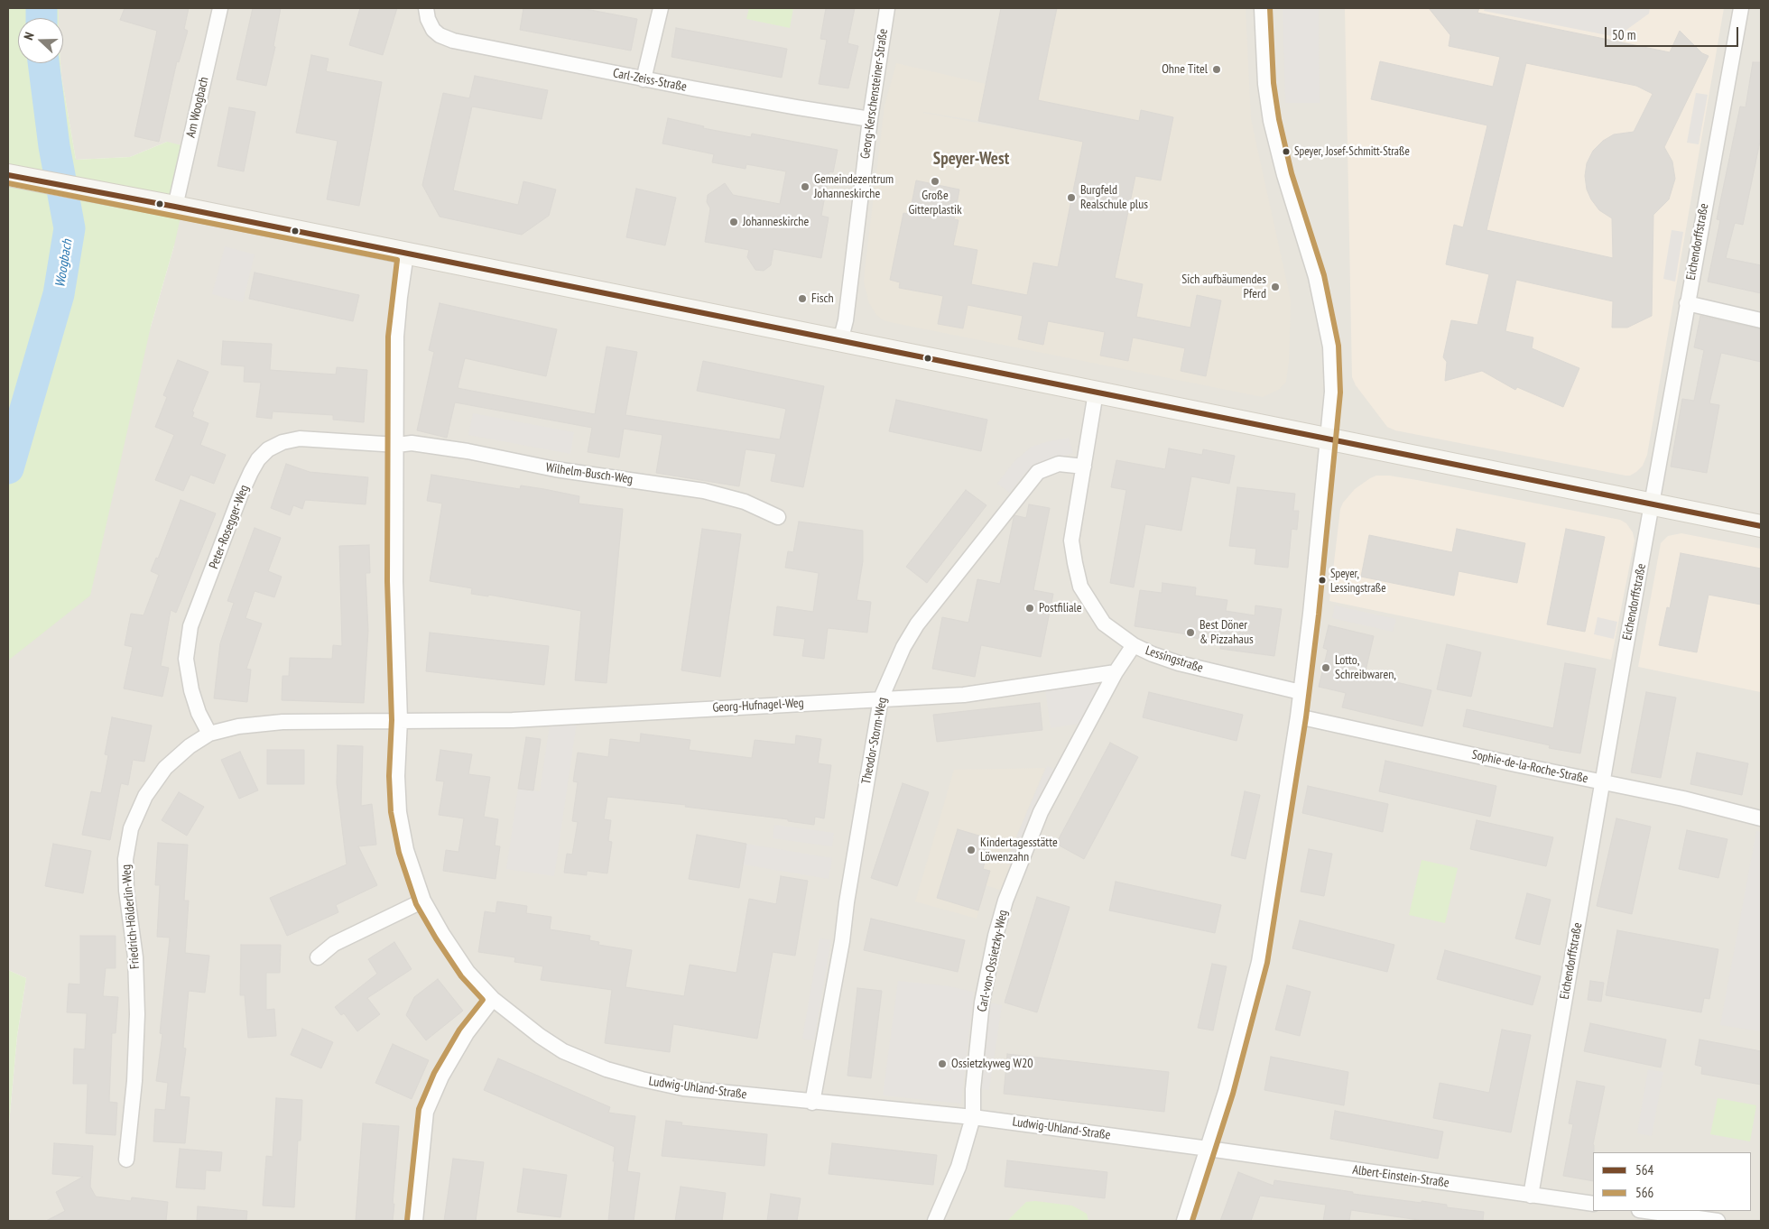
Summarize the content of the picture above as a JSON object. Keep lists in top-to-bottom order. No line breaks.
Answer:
{"streets":{"street":["Carl-Zeiss-Straße","Georg-Kerschensteiner-Straße","Am Woogbach","Eichendorffstraße","Wilhelm-Busch-Weg","Peter-Rosegger-Weg","Lessingstraße","Georg-Hufnagel-Weg","Theodor-Storm-Weg","Sophie-de-la-Roche-Straße","Friedrich-Hölderlin-Weg","Carl-von-Ossietzky-Weg","Ludwig-Uhland-Straße","Albert-Einstein-Straße"]},"crossings":[["Carl-Zeiss-Straße","Georg-Kerschensteiner-Straße"],["Eichendorffstraße","Sophie-de-la-Roche-Straße"],["Eichendorffstraße","Albert-Einstein-Straße"],["Wilhelm-Busch-Weg","Peter-Rosegger-Weg"],["Wilhelm-Busch-Weg","Ludwig-Uhland-Straße"],["Peter-Rosegger-Weg","Friedrich-Hölderlin-Weg"],["Peter-Rosegger-Weg","Ludwig-Uhland-Straße"],["Lessingstraße","Theodor-Storm-Weg"],["Lessingstraße","Carl-von-Ossietzky-Weg"],["Georg-Hufnagel-Weg","Theodor-Storm-Weg"],["Georg-Hufnagel-Weg","Friedrich-Hölderlin-Weg"],["Georg-Hufnagel-Weg","Carl-von-Ossietzky-Weg"],["Georg-Hufnagel-Weg","Ludwig-Uhland-Straße"],["Theodor-Storm-Weg","Ludwig-Uhland-Straße"],["Friedrich-Hölderlin-Weg","Ludwig-Uhland-Straße"],["Carl-von-Ossietzky-Weg","Ludwig-Uhland-Straße"],["Ludwig-Uhland-Straße","Albert-Einstein-Straße"]],"districts":["Speyer-West"],"water":["Woogbach"],"places":["Ohne Titel","Speyer, Josef-Schmitt-Straße","Große Gitterplastik","Gemeindezentrum Johanneskirche","Burgfeld Realschule plus","Johanneskirche","Sich aufbäumendes Pferd","Fisch","Speyer, Lessingstraße","Postfiliale","Best Döner & Pizzahaus","Lotto, Schreibwaren,","Kindertagesstätte Löwenzahn","Ossietzkyweg W20"],"lines":["transit line 566","transit line 564"],"legend":["564","566"],"scale_bar":"50 m","north":"left"}
